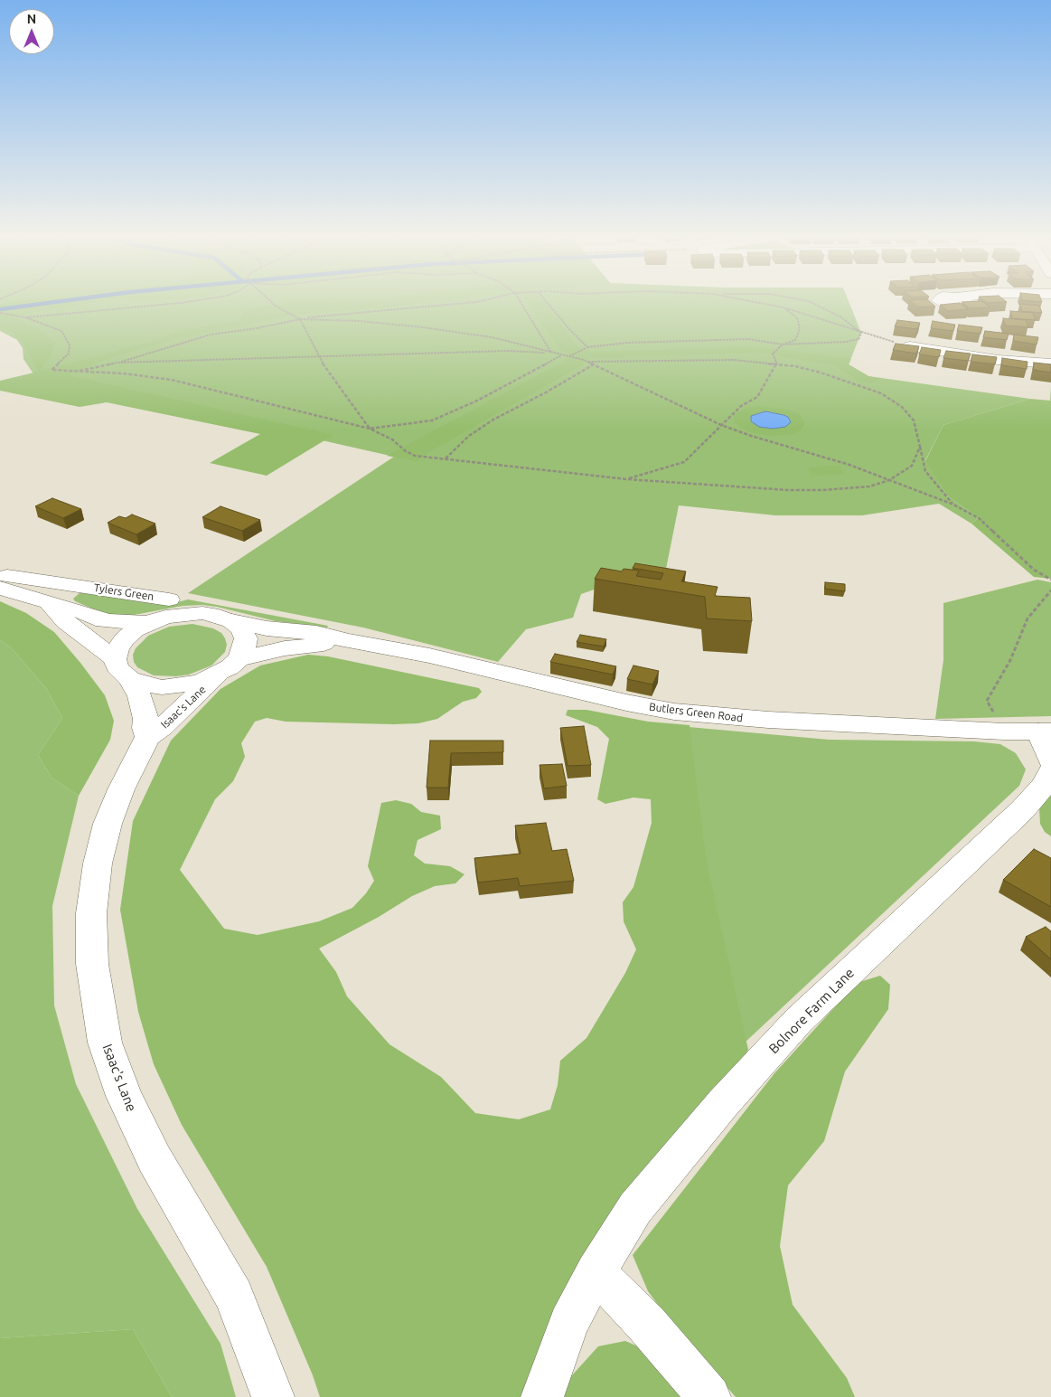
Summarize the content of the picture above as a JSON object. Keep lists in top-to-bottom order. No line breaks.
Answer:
{"streets":{"main road":["Tylers Green","Isaac's Lane","Butlers Green Road","Bolnore Farm Lane"]},"crossings":[["Tylers Green","Isaac's Lane"],["Tylers Green","Butlers Green Road"],["Isaac's Lane","Butlers Green Road"]],"north":"top"}
